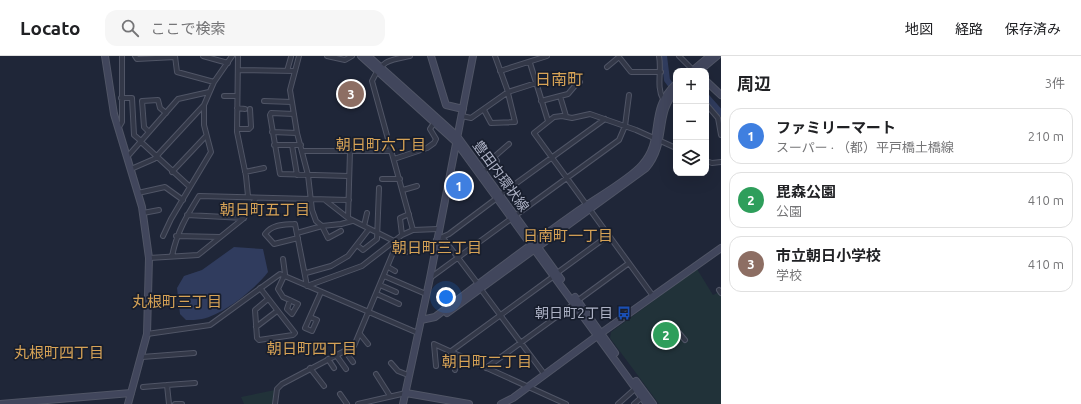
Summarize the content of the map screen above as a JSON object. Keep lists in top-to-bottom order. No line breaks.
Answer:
{"streets":{"street":["豊田内環状線"]},"districts":["日南町","朝日町六丁目","朝日町五丁目","日南町一丁目","朝日町三丁目","丸根町三丁目","朝日町四丁目","丸根町四丁目","朝日町二丁目"],"places":{"bus stop":["朝日町2丁目"]},"page":{"header":"Locato","search":"ここで検索","nav":["地図","経路","保存済み"],"heading":["周辺","3件"],"map_buttons":["+","−"],"pins":["3","1","2"],"list":[{"mark":"1","name":"ファミリーマート","note":"スーパー · （都）平戸橋土橋線","value":"210 m"},{"mark":"2","name":"毘森公園","note":"公園","value":"410 m"},{"mark":"3","name":"市立朝日小学校","note":"学校","value":"410 m"}]}}
